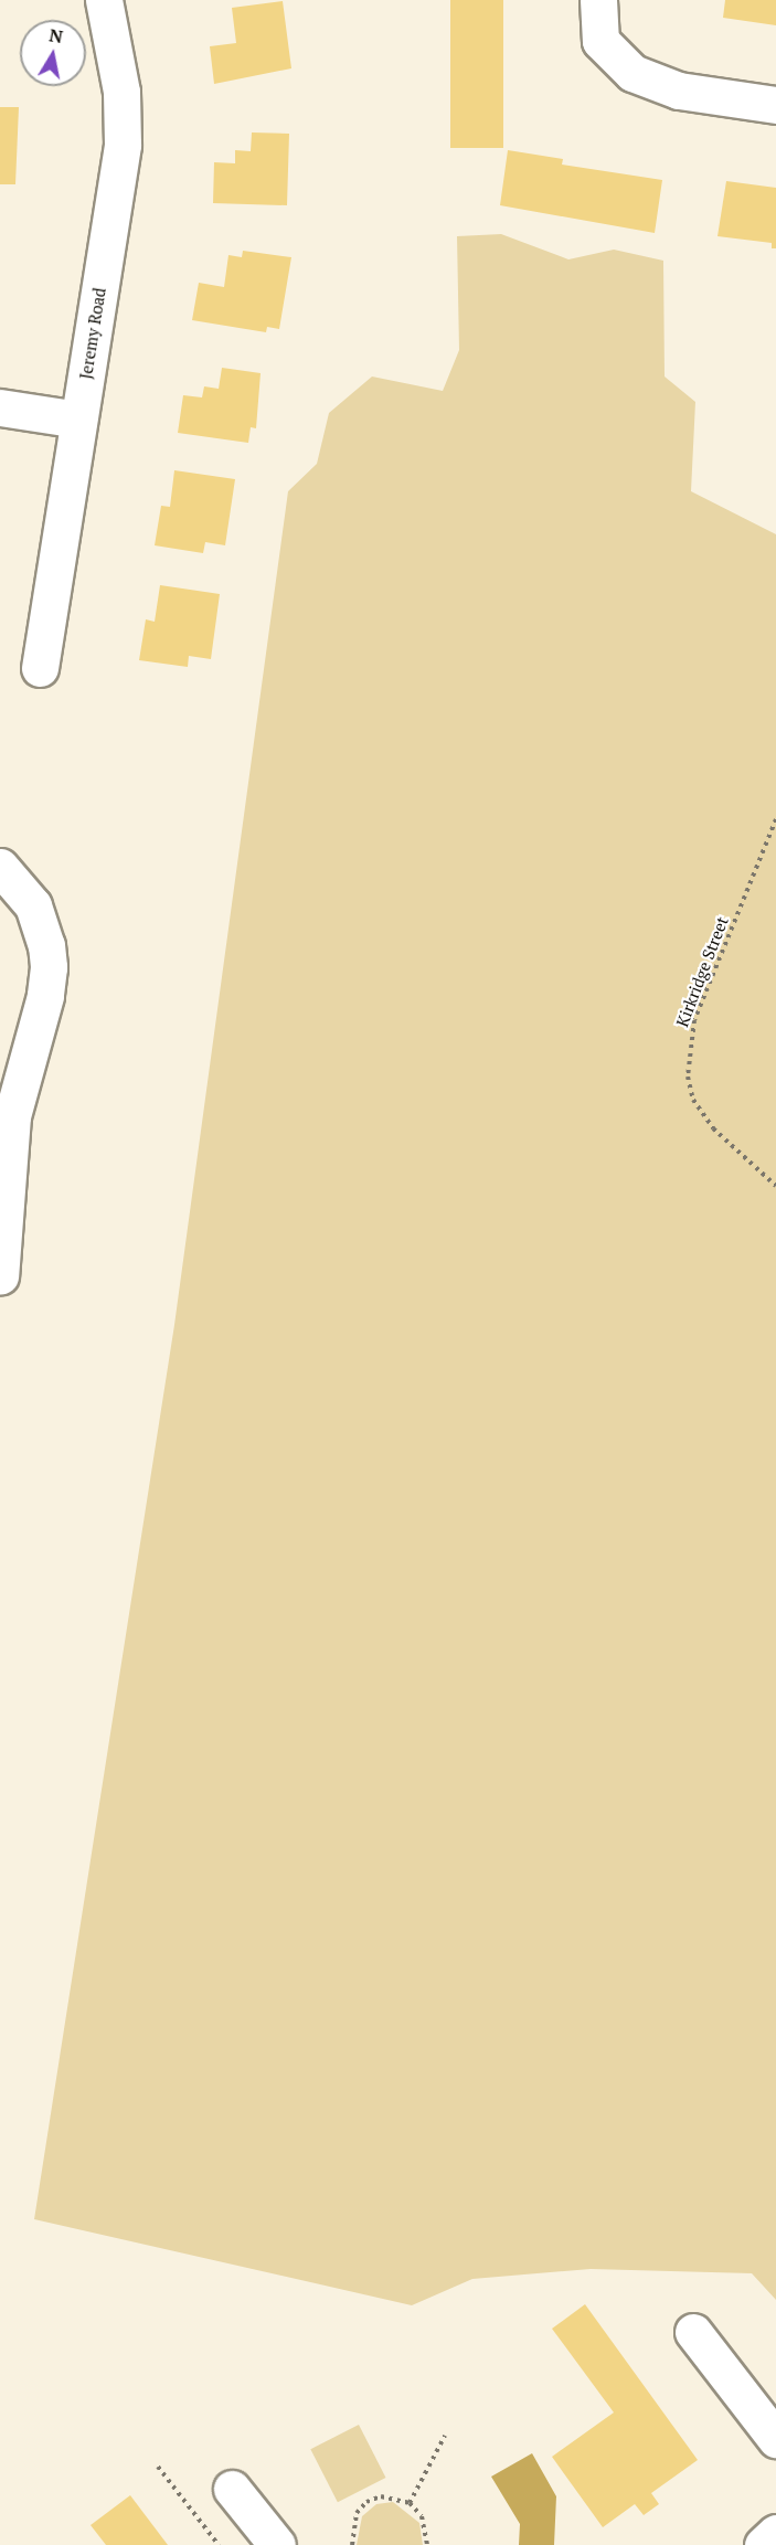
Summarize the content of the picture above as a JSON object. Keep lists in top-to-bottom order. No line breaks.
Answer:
{"streets":{"street":["Jeremy Road"],"path":["Kirkridge Street"]},"north":"top"}
